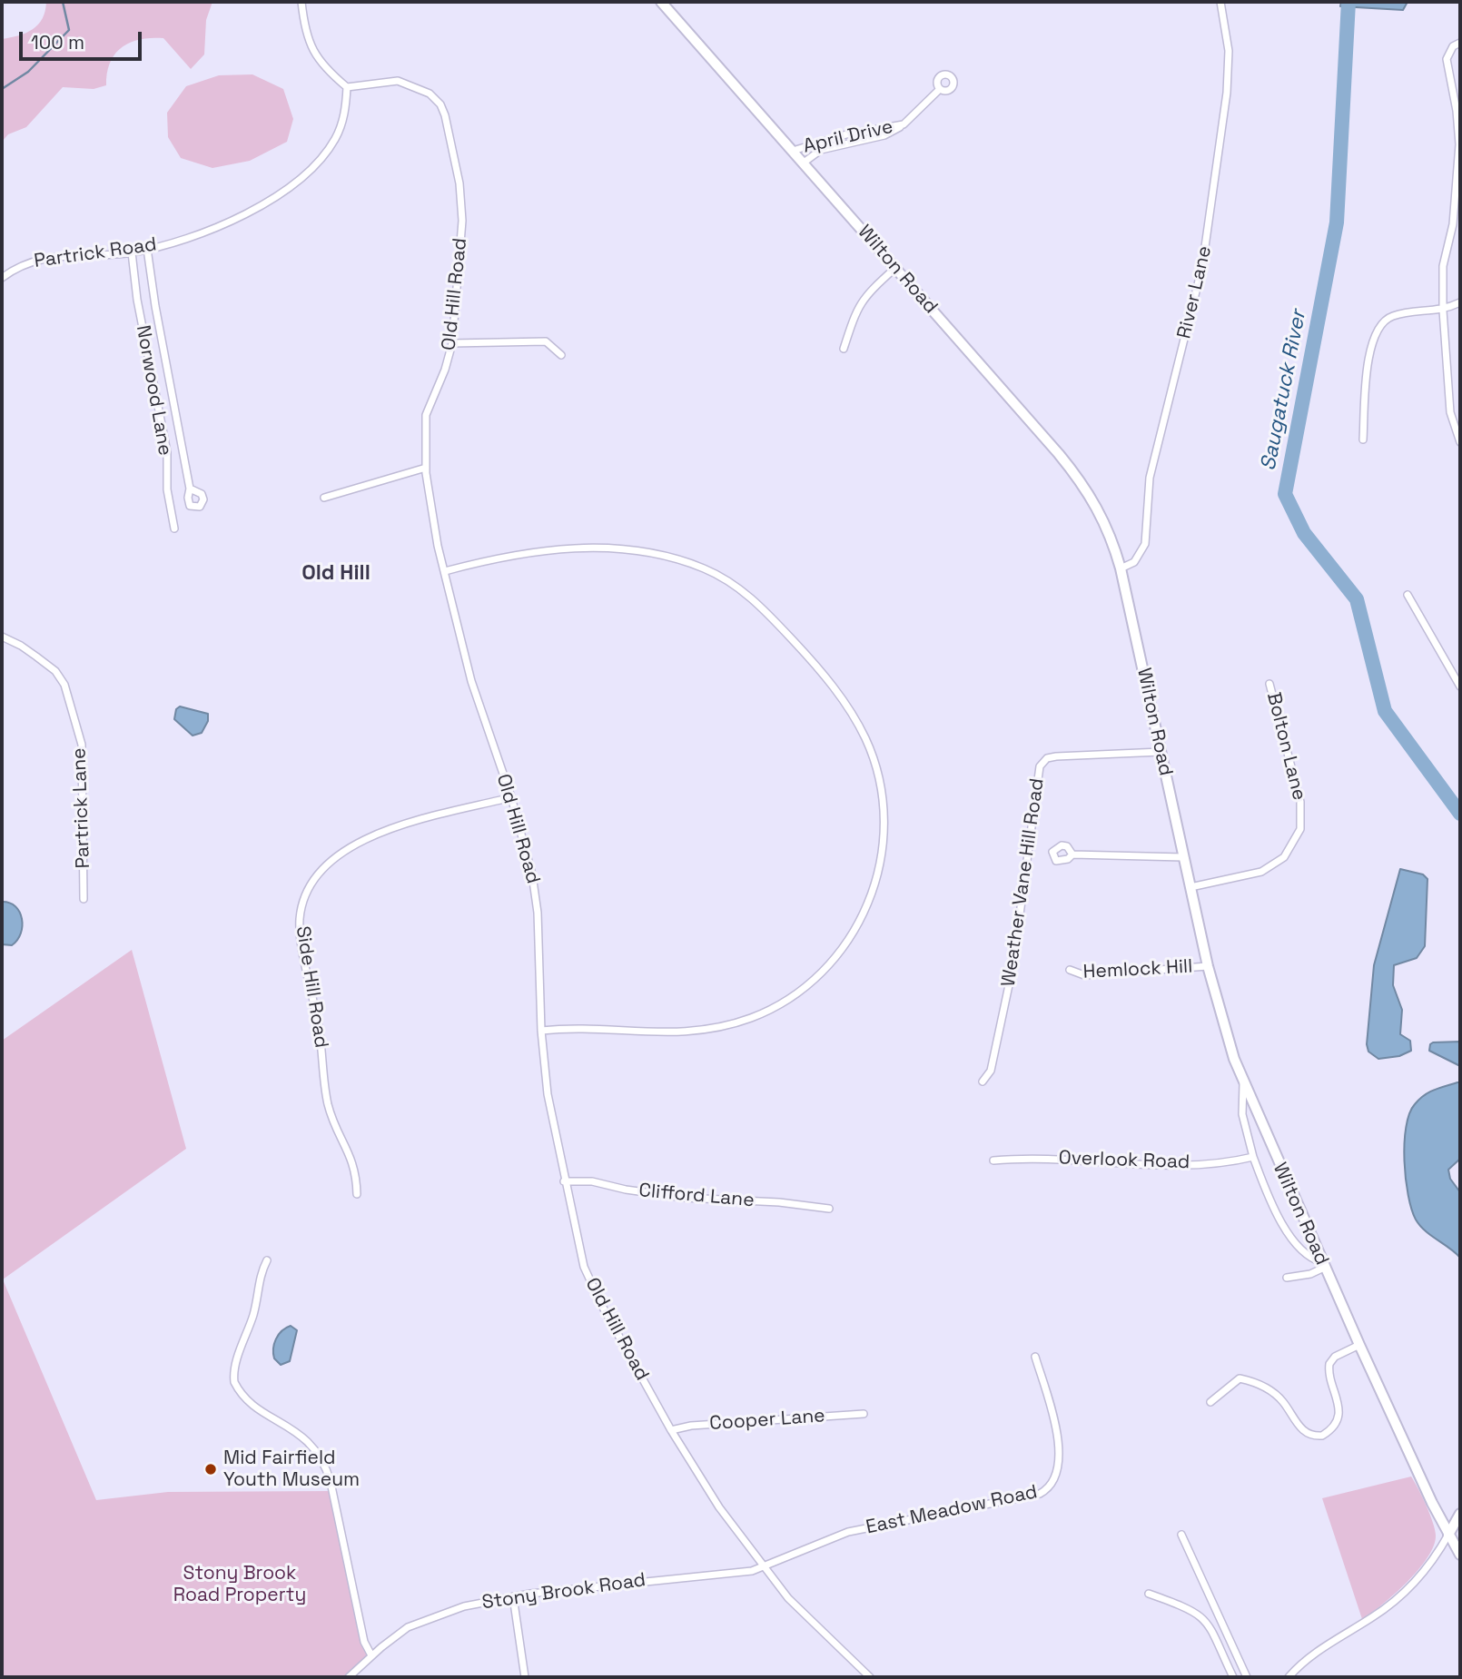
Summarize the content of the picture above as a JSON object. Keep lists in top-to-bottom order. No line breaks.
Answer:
{"streets":{"main road":["Wilton Road"],"street":["April Drive","Partrick Road","River Lane","Old Hill Road","Norwood Lane","Bolton Lane","Partrick Lane","Weather Vane Hill Road","Hemlock Hill","Side Hill Road","Overlook Road","Clifford Lane","Cooper Lane","East Meadow Road","Stony Brook Road"]},"crossings":[["April Drive","Wilton Road"],["Partrick Road","Old Hill Road"],["Partrick Road","Norwood Lane"],["Wilton Road","River Lane"],["Wilton Road","Bolton Lane"],["Wilton Road","Weather Vane Hill Road"],["Wilton Road","Hemlock Hill"],["Old Hill Road","Side Hill Road"],["Old Hill Road","Clifford Lane"],["Old Hill Road","Cooper Lane"],["Old Hill Road","East Meadow Road"],["Old Hill Road","Stony Brook Road"],["East Meadow Road","Stony Brook Road"]],"districts":["Old Hill"],"water":["Saugatuck River"],"parks":["Stony Brook Road Property"],"places":["Mid Fairfield Youth Museum"],"scale_bar":"100 m"}
